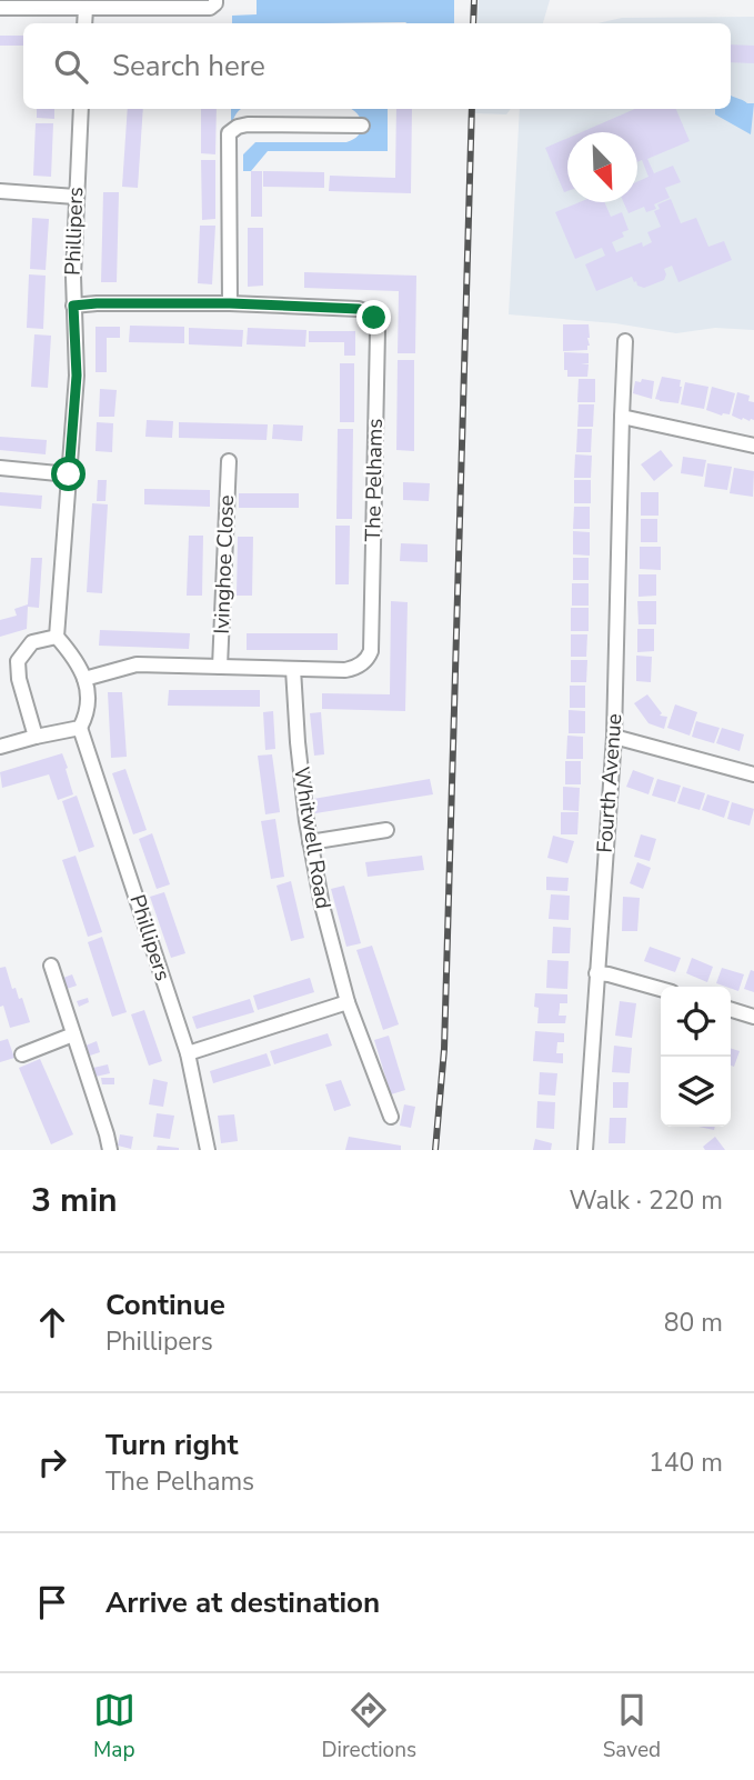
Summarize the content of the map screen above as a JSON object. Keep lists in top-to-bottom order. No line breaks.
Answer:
{"streets":{"street":["Phillipers","The Pelhams","Ivinghoe Close","Fourth Avenue","Whitwell Road"]},"crossings":[["Phillipers","The Pelhams"],["The Pelhams","Ivinghoe Close"],["The Pelhams","Whitwell Road"]],"north":"bottom right","page":{"search":"Search here","heading":["3 min","Walk · 220 m"],"list":[["Continue","Phillipers","80 m"],["Turn right","The Pelhams","140 m"],"Arrive at destination"],"nav":["Map","Directions","Saved"]}}
